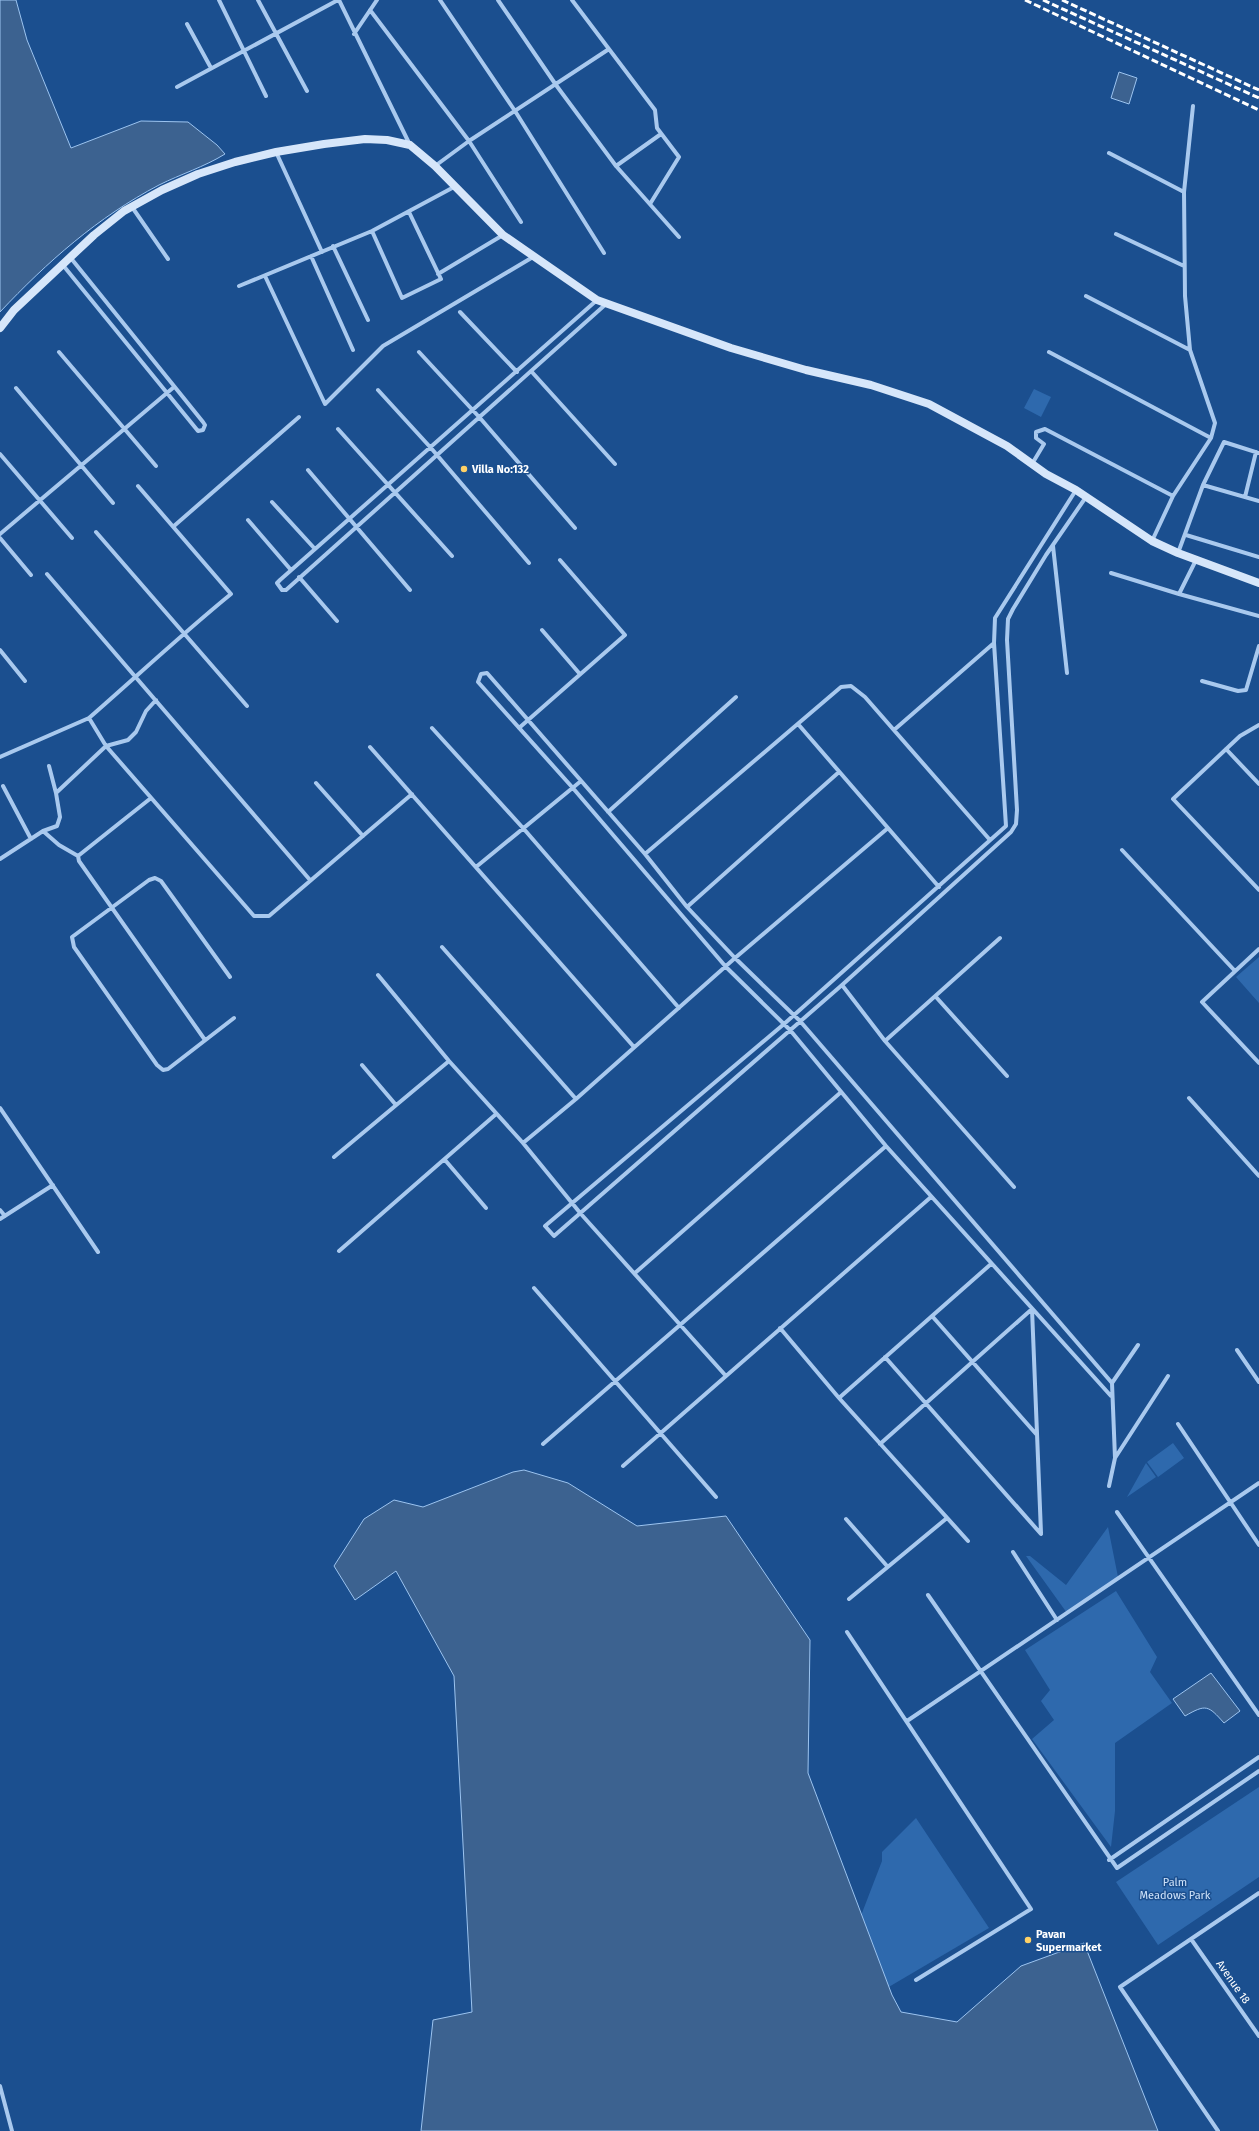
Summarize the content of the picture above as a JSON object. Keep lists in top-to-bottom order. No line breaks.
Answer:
{"streets":{"street":["Avenue 18"]},"parks":["Palm Meadows Park"],"places":["Villa No:132","Pavan Supermarket"]}
